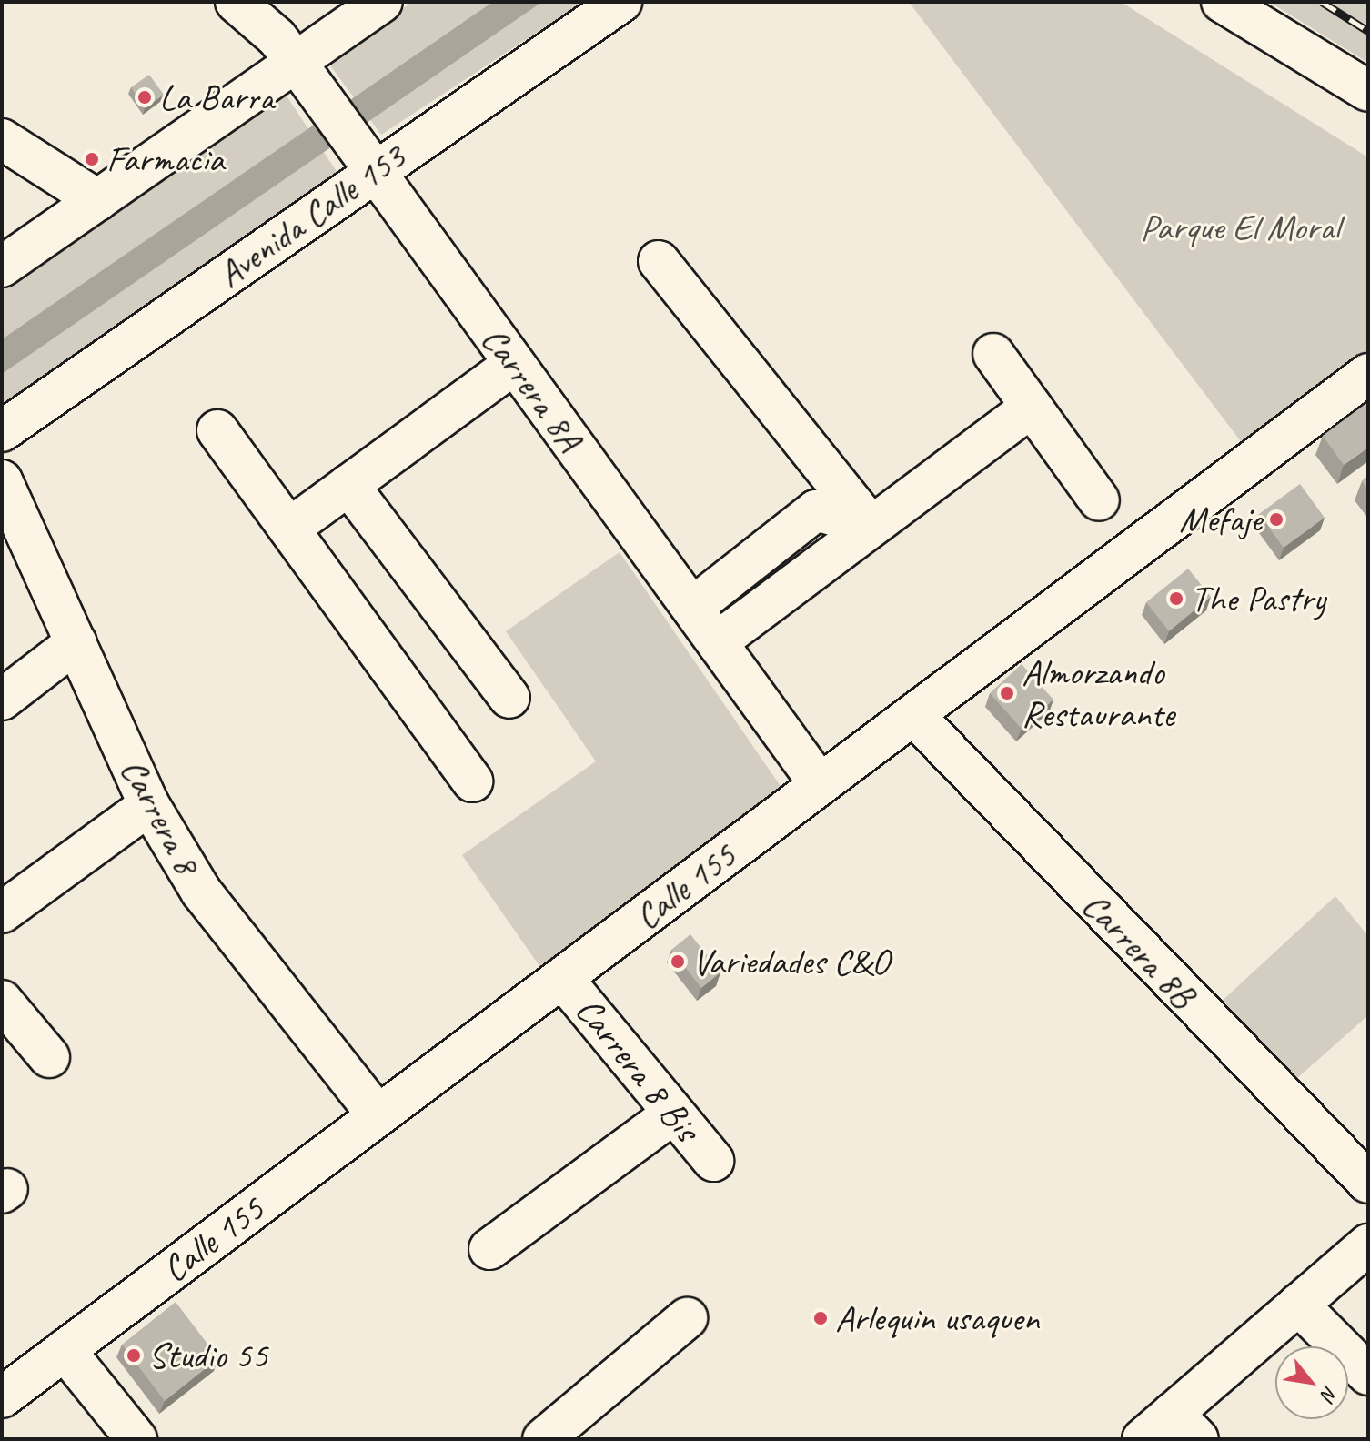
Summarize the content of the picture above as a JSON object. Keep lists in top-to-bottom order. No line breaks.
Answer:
{"streets":{"street":["Avenida Calle 153","Carrera 8A","Carrera 8","Calle 155","Carrera 8B","Carrera 8 Bis"]},"crossings":[["Avenida Calle 153","Carrera 8A"],["Carrera 8A","Calle 155"],["Carrera 8","Calle 155"],["Calle 155","Carrera 8B"],["Calle 155","Carrera 8 Bis"]],"parks":["Parque El Moral"],"places":["La Barra","Farmacia","Mefaje","The Pastry","Almorzando Restaurante","Variedades C&O","Arlequin usaquen","Studio 55"],"north":"bottom right"}
